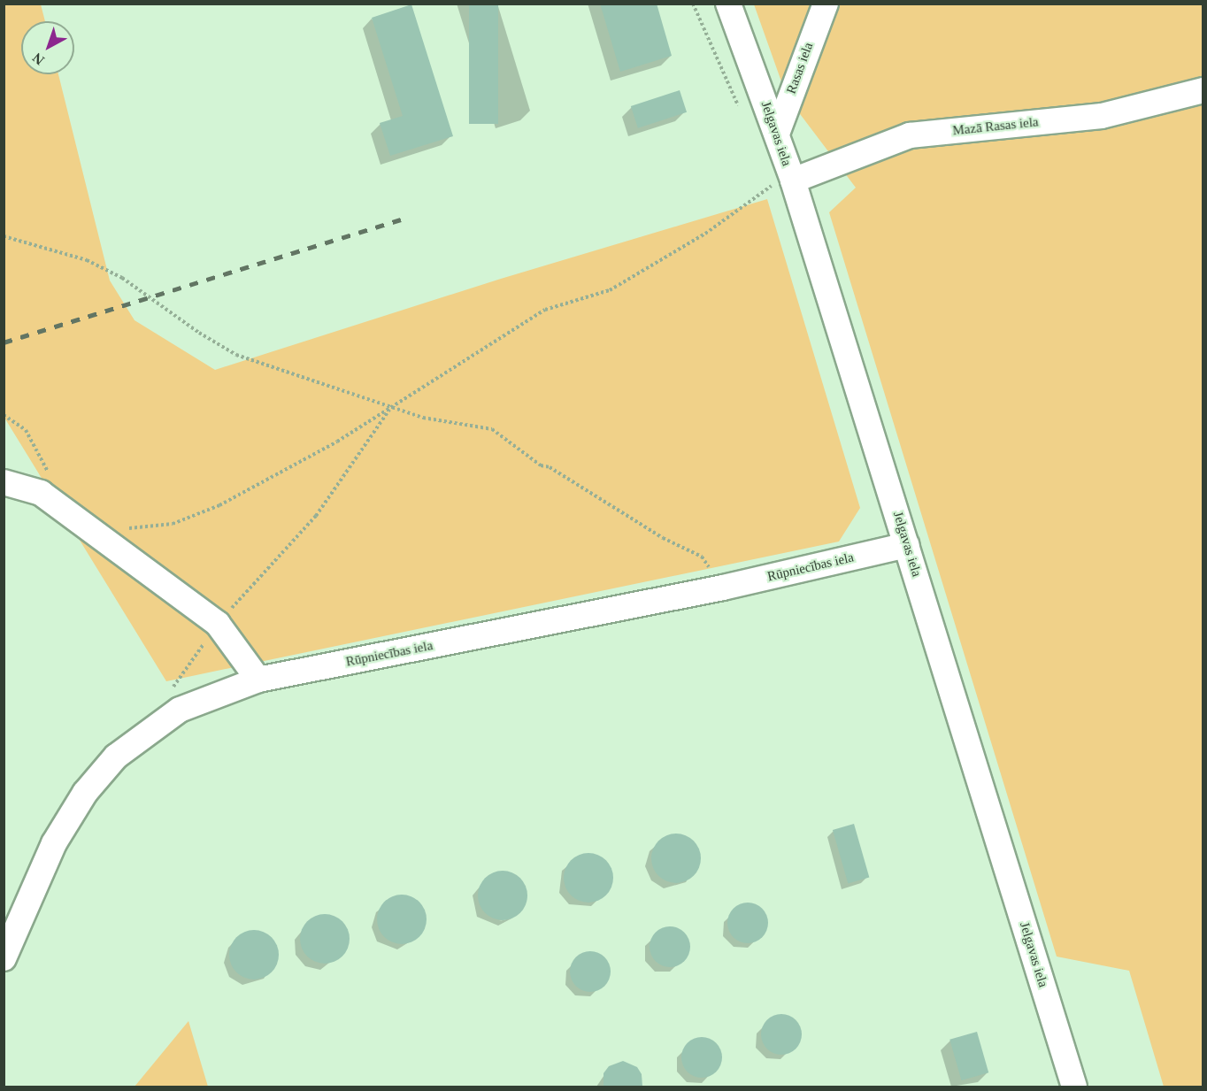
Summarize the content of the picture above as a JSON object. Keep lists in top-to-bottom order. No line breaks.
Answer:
{"streets":{"street":["Rasas iela","Mazā Rasas iela","Jelgavas iela","Rūpniecības iela"]},"crossings":[["Rasas iela","Jelgavas iela"],["Mazā Rasas iela","Jelgavas iela"],["Jelgavas iela","Rūpniecības iela"]],"north":"bottom left"}
